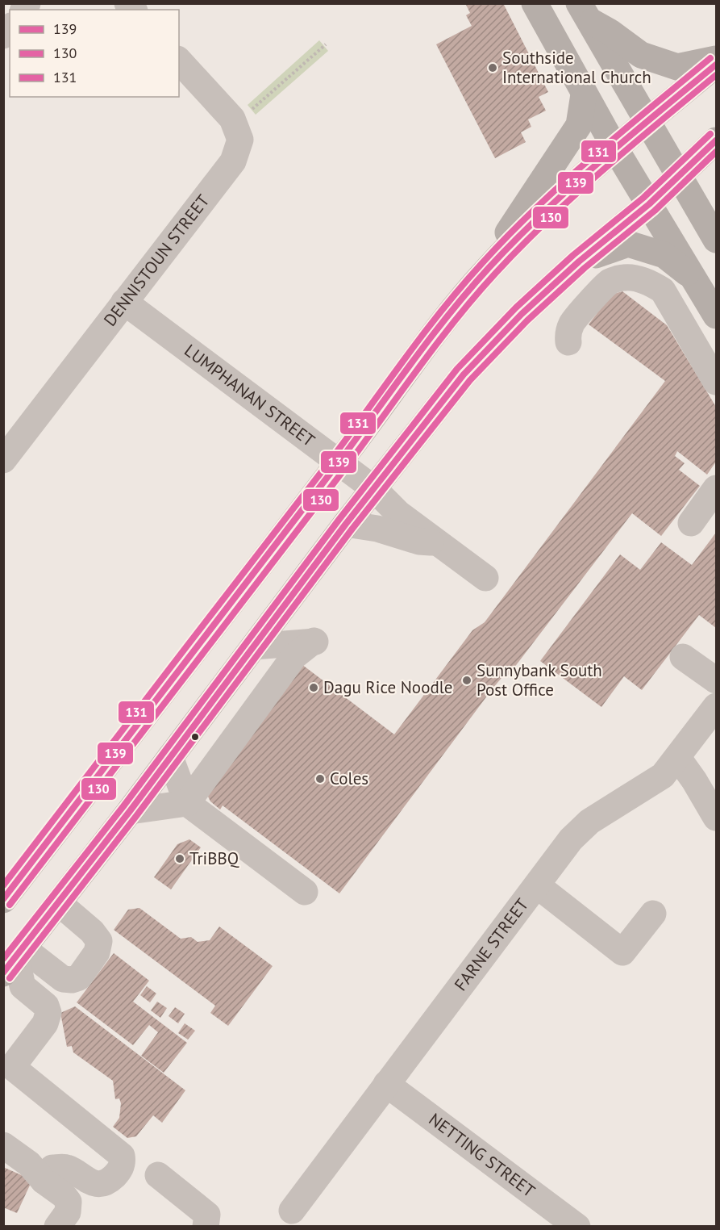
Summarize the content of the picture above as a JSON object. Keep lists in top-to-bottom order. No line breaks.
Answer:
{"streets":{"street":["DENNISTOUN STREET","LUMPHANAN STREET","FARNE STREET","NETTING STREET"]},"crossings":[["DENNISTOUN STREET","LUMPHANAN STREET"],["FARNE STREET","NETTING STREET"]],"places":["Southside International Church","Sunnybank South Post Office","Dagu Rice Noodle","Coles","TriBBQ"],"lines":["transit line 131","transit line 139","transit line 130"],"legend":["139","130","131"]}
